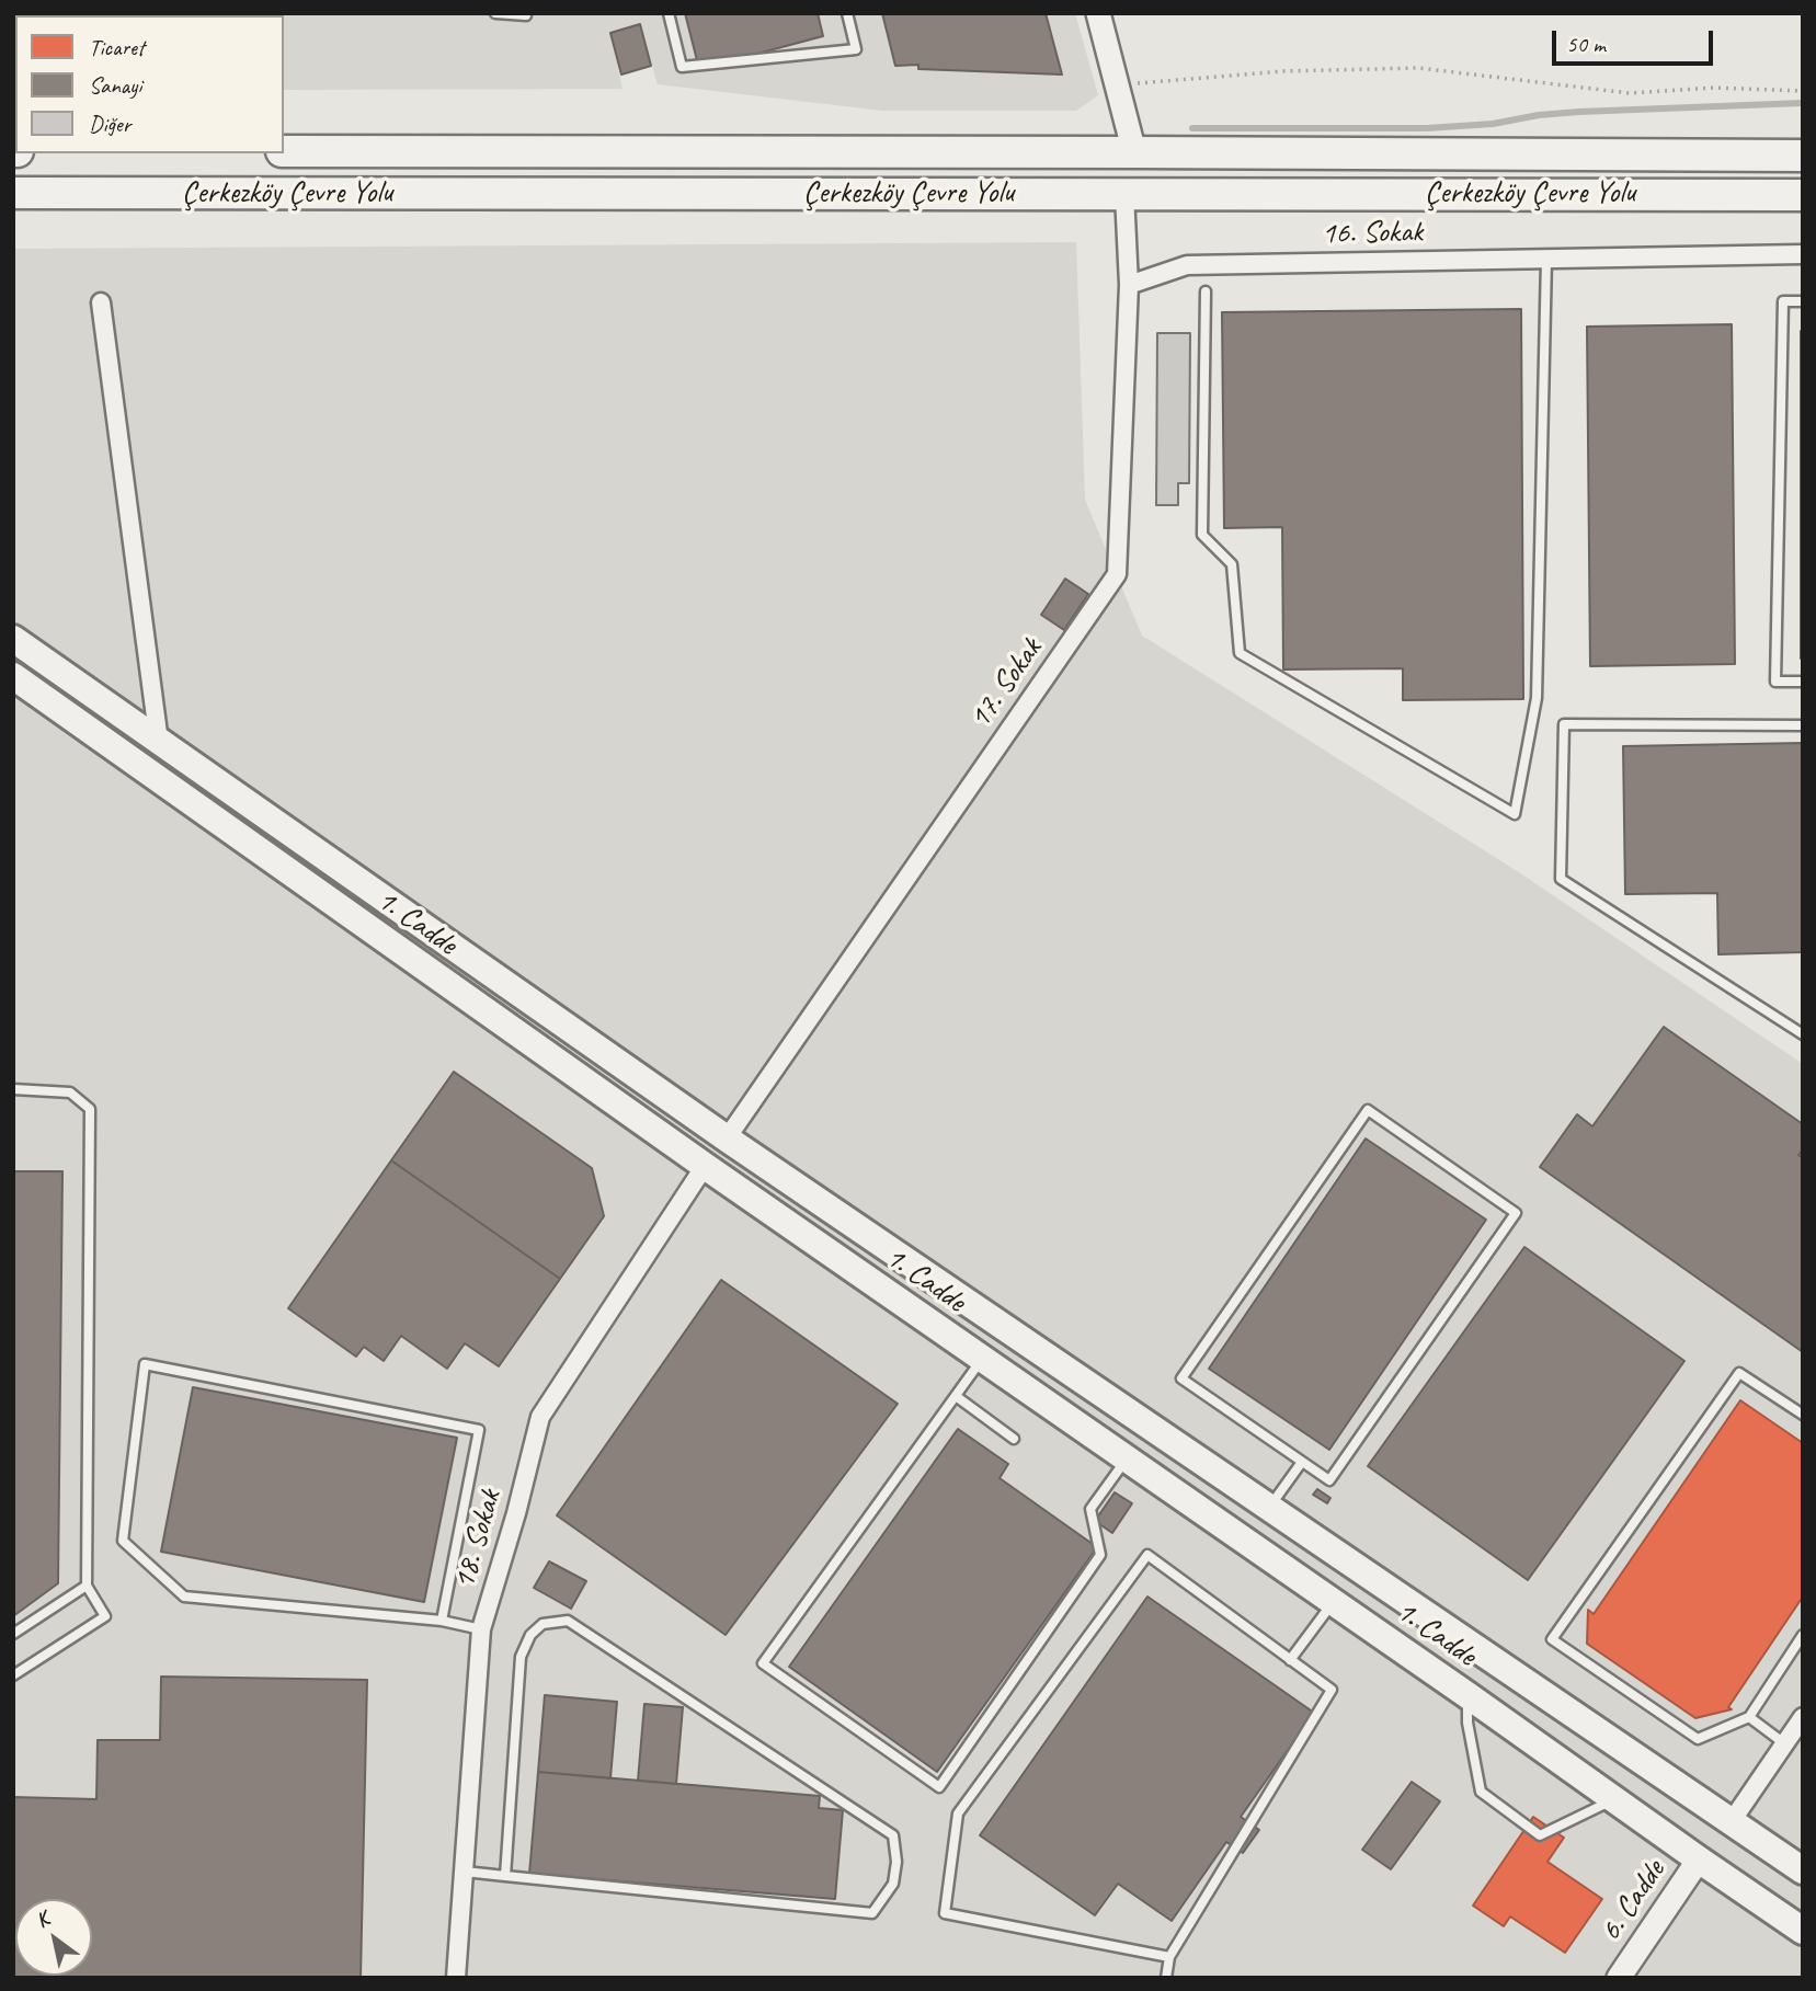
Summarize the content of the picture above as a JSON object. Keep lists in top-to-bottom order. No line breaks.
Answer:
{"streets":{"highway":["Çerkezköy Çevre Yolu"],"main road":["1. Cadde"],"street":["16. Sokak","17. Sokak","18. Sokak","6. Cadde"]},"crossings":[["Çerkezköy Çevre Yolu","17. Sokak"],["16. Sokak","17. Sokak"],["17. Sokak","1. Cadde"],["1. Cadde","18. Sokak"],["1. Cadde","6. Cadde"]],"legend":["Ticaret","Sanayi","Diğer"],"scale_bar":"50 m","north":"top left"}
